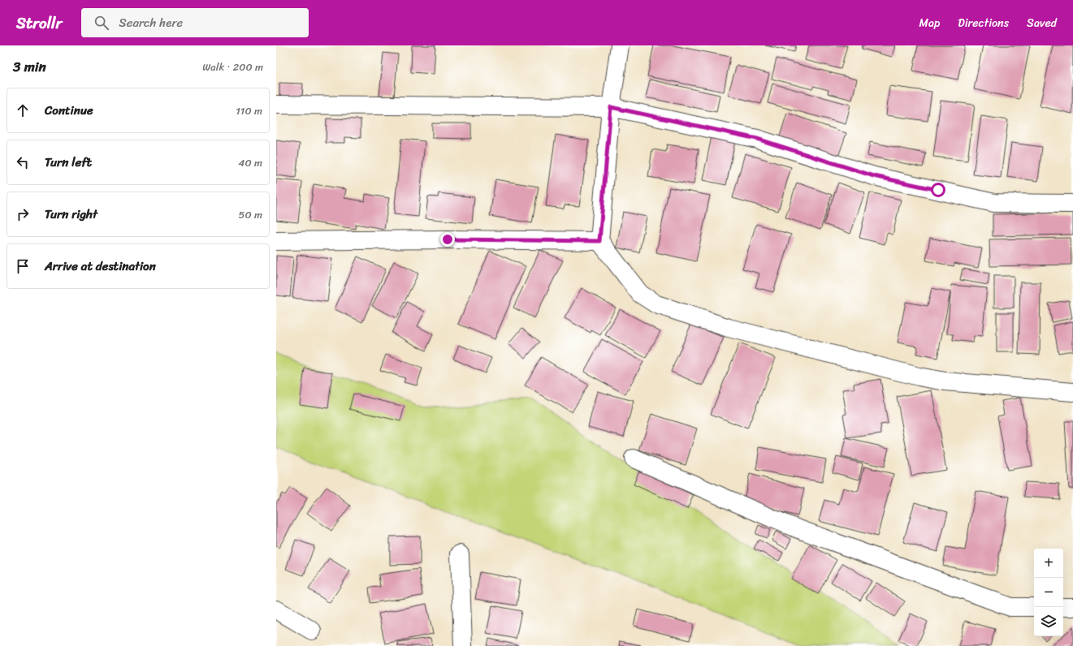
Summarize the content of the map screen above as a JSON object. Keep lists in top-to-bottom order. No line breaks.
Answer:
{"page":{"header":"Strollr","search":"Search here","nav":["Map","Directions","Saved"],"heading":["3 min","Walk · 200 m"],"list":[["Continue","110 m"],["Turn left","40 m"],["Turn right","50 m"],"Arrive at destination"],"map_buttons":["+","−"]}}
